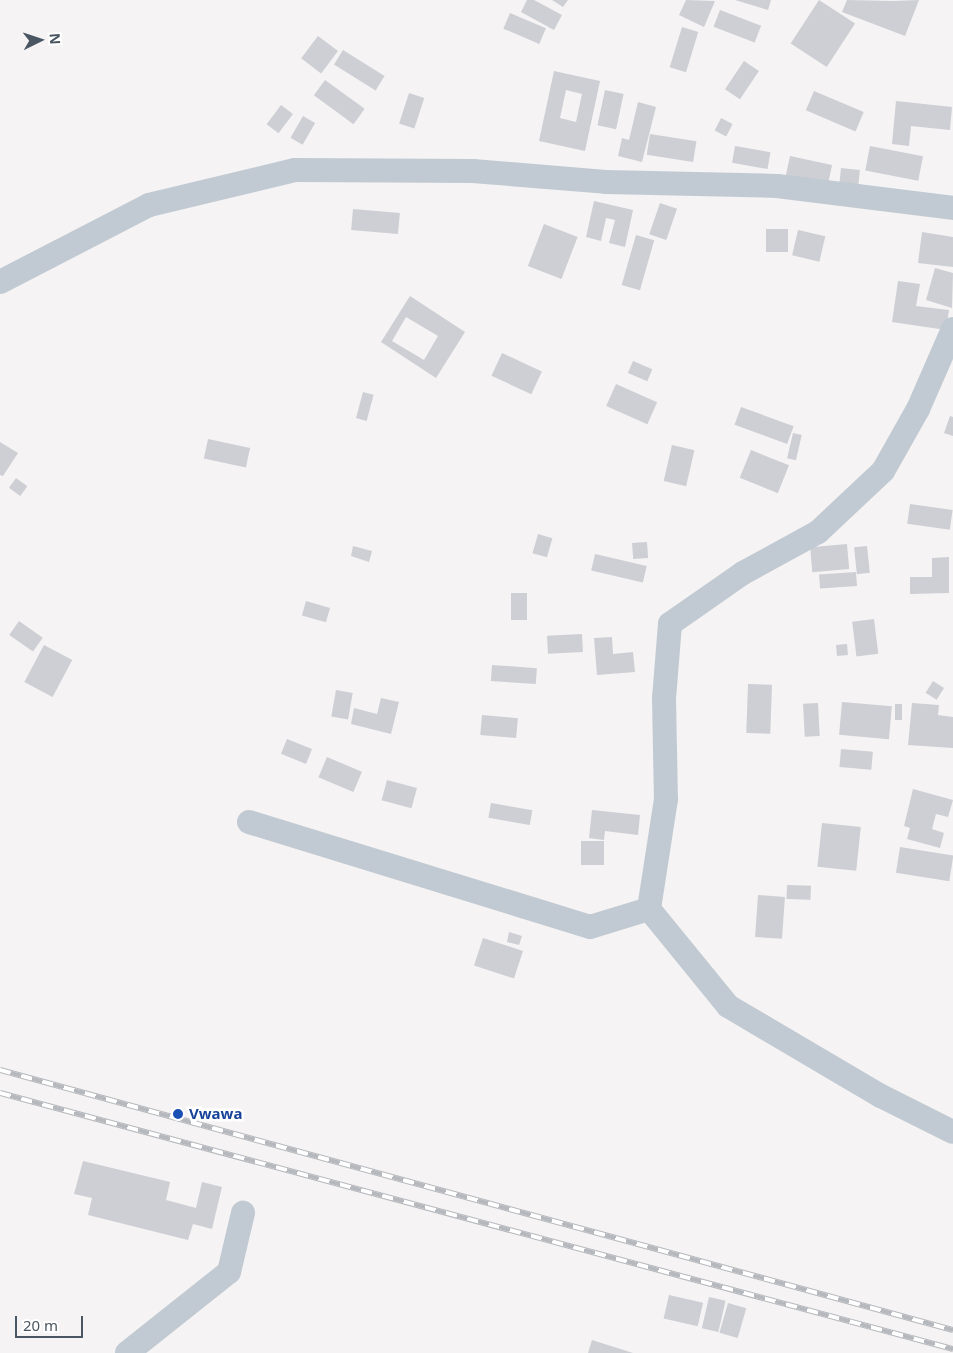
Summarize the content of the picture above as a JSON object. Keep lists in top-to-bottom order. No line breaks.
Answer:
{"places":["Vwawa"],"scale_bar":"20 m","north":"right"}
